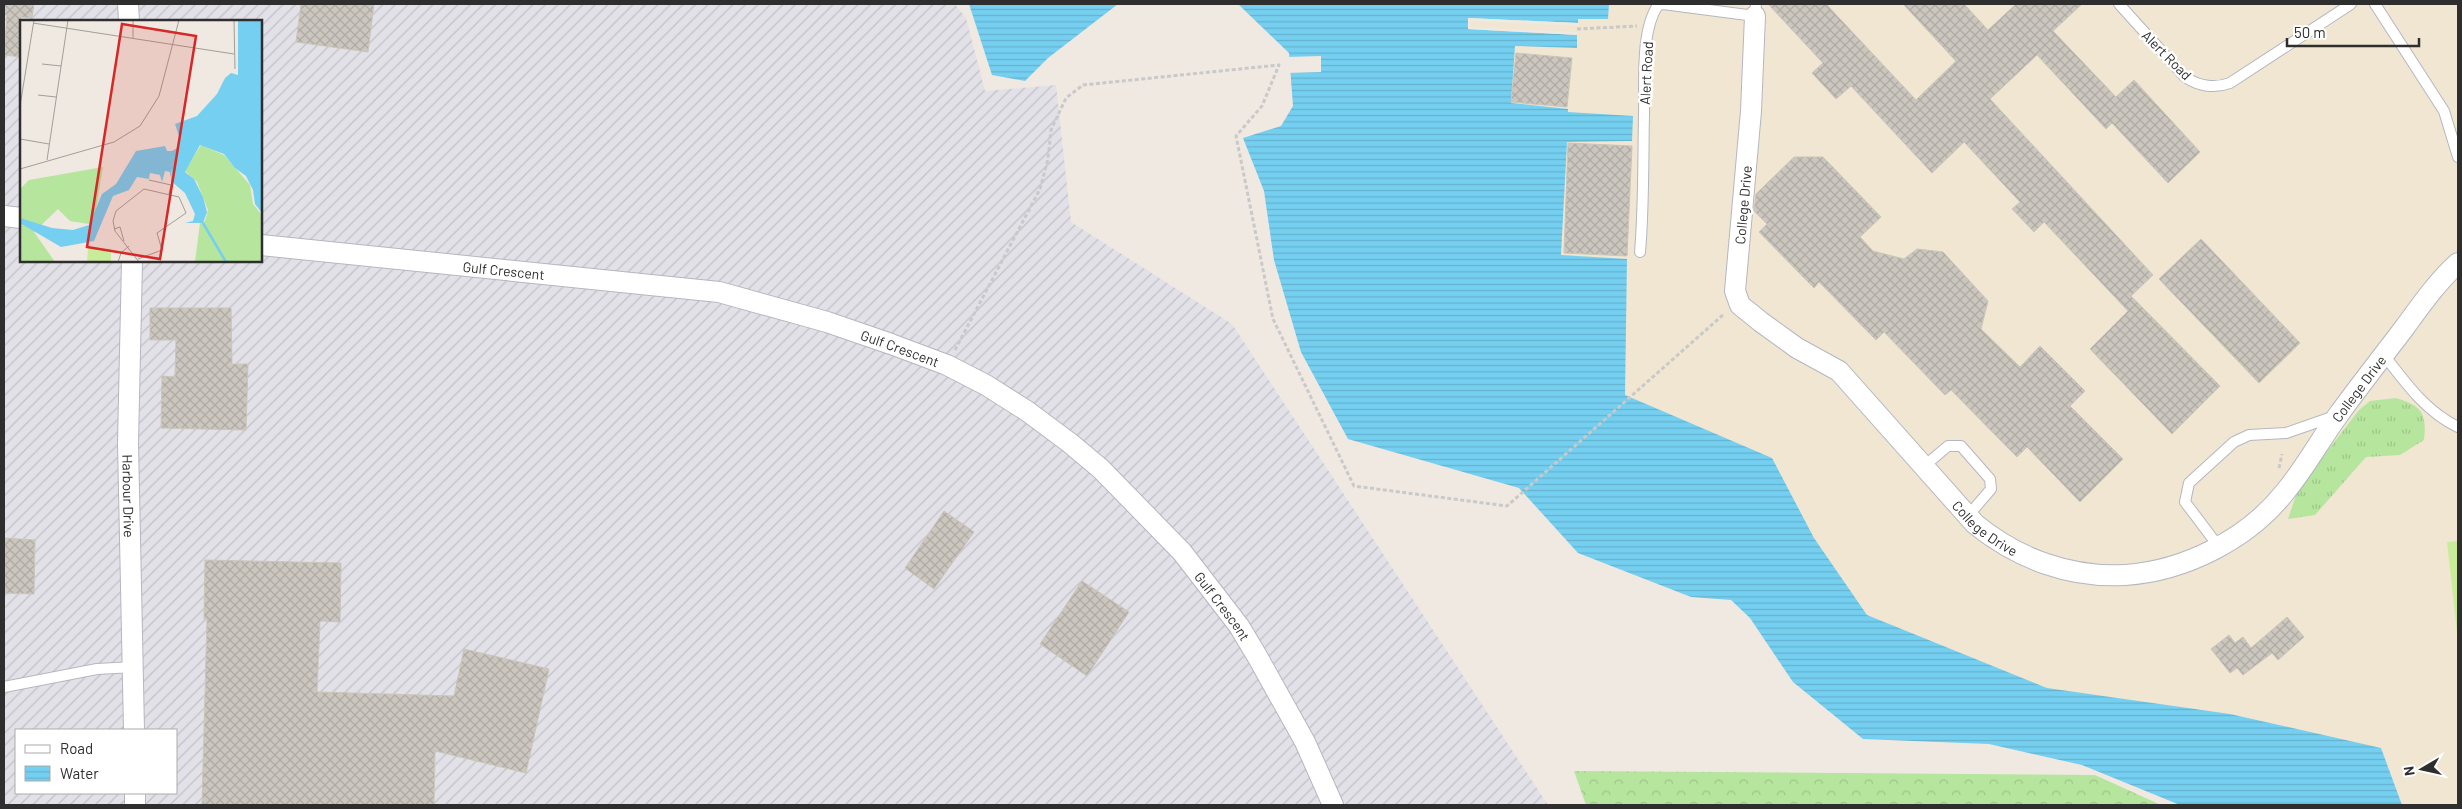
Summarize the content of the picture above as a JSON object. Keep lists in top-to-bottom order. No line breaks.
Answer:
{"streets":{"street":["College Drive","Gulf Crescent","Harbour Drive"],"lane":["Alert Road"]},"crossings":[["Alert Road","College Drive"]],"legend":["Road","Water"],"scale_bar":"50 m","north":"left"}
